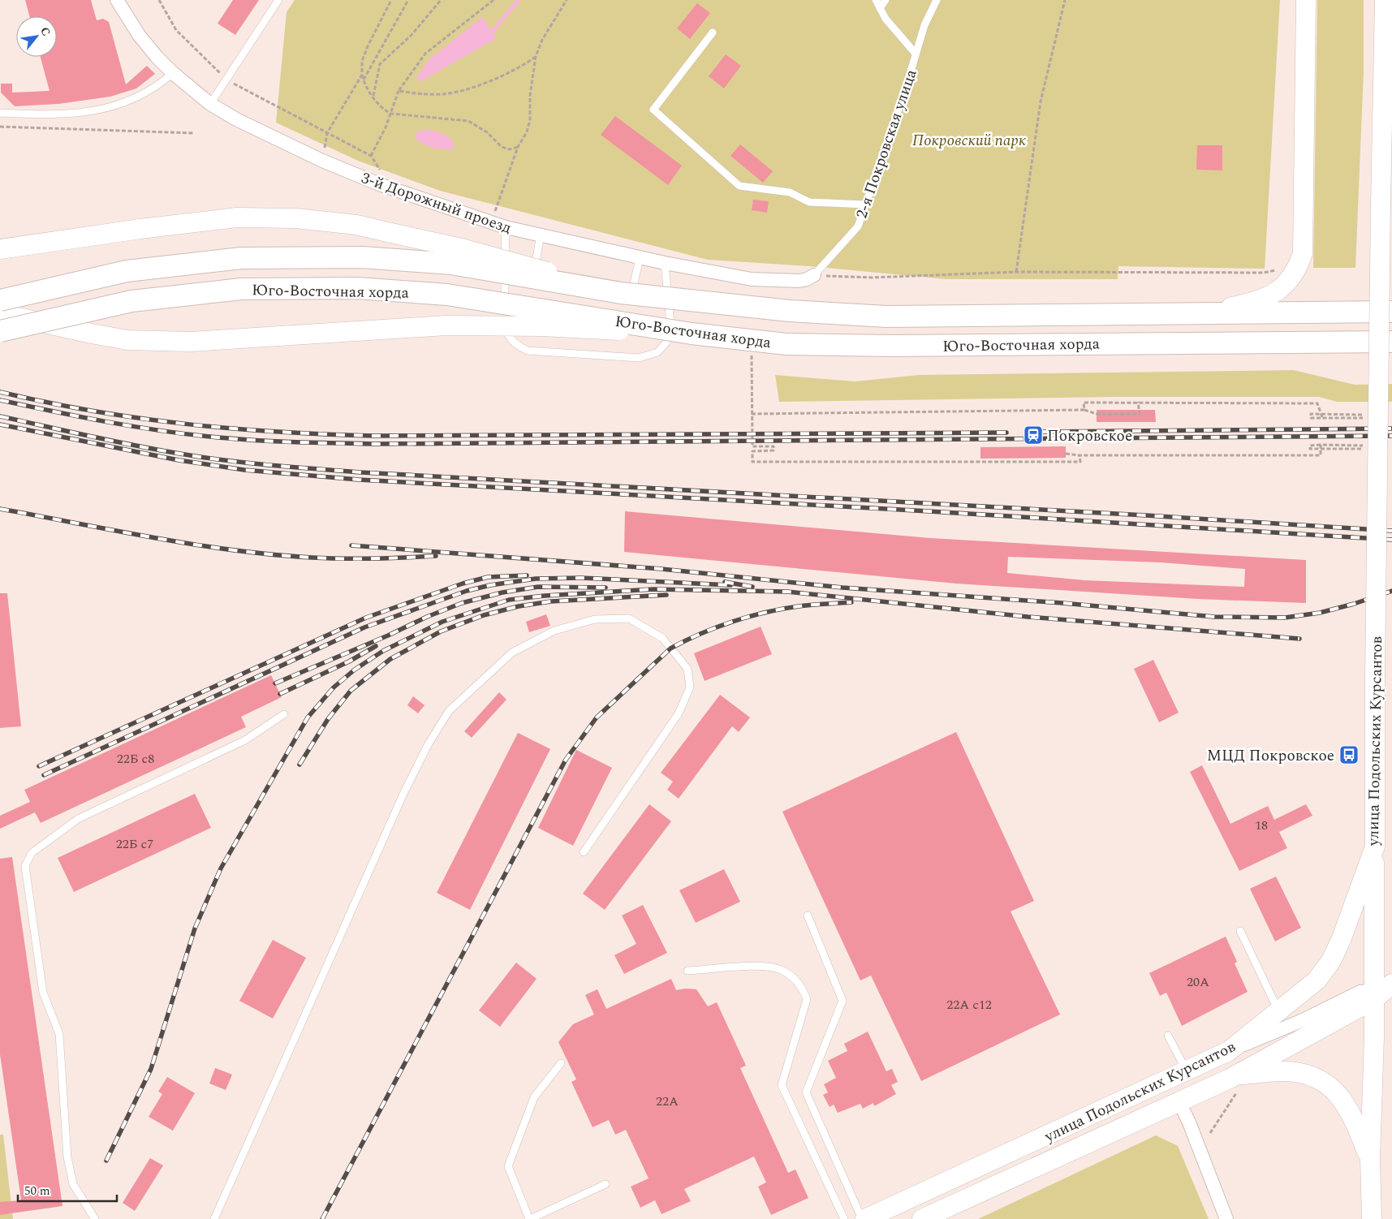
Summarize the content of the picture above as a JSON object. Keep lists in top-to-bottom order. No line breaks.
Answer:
{"streets":{"main road":["Юго-Восточная хорда","улица Подольских Курсантов"],"street":["3-й Дорожный проезд"],"lane":["2-я Покровская улица"]},"crossings":[["2-я Покровская улица","3-й Дорожный проезд"]],"parks":["Покровский парк"],"places":{"station":["Покровское"],"bus stop":["МЦД Покровское"]},"house_numbers":["22Б с8","18","22Б с7","20А","22А с12","22А"],"scale_bar":"50 m","north":"top right"}
